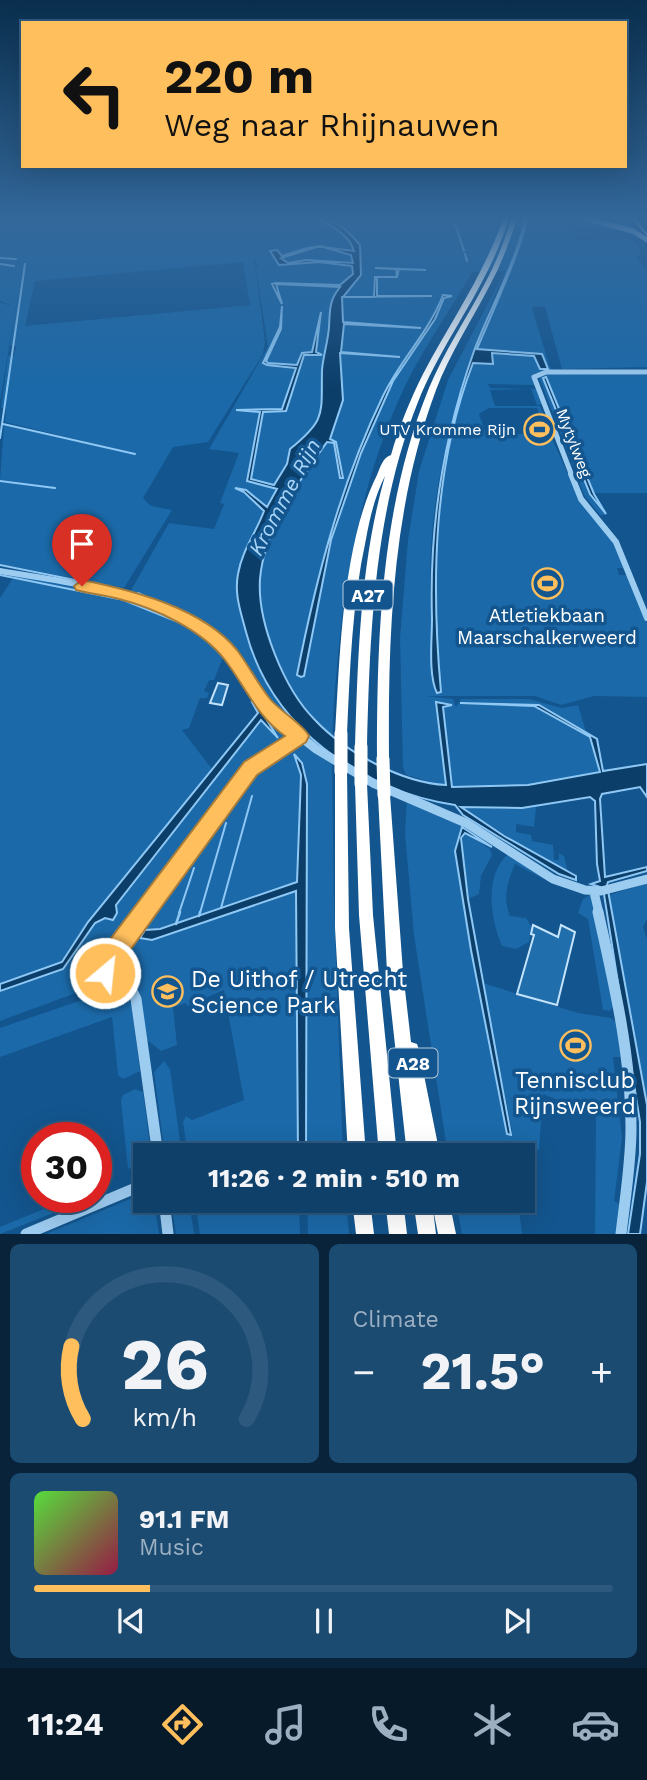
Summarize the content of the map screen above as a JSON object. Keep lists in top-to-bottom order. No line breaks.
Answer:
{"streets":{"highway":["A27","A28"],"street":["Mytylweg"]},"crossings":[["A27","A28"]],"water":["Kromme Rijn"],"places":{"sports":["UTV Kromme Rijn","Atletiekbaan Maarschalkerweerd","Tennisclub Rijnsweerd"],"school or university":["De Uithof / Utrecht Science Park"]},"page":{"turn":["220 m","Weg naar Rhijnauwen"],"limit":"30","trip":"11:26 · 2 min · 510 m","tile":"Climate","heat":["−","21.5°","+"],"song":["91.1 FM","Music"],"tabs":"11:24","gauge":["26","km/h"]}}
